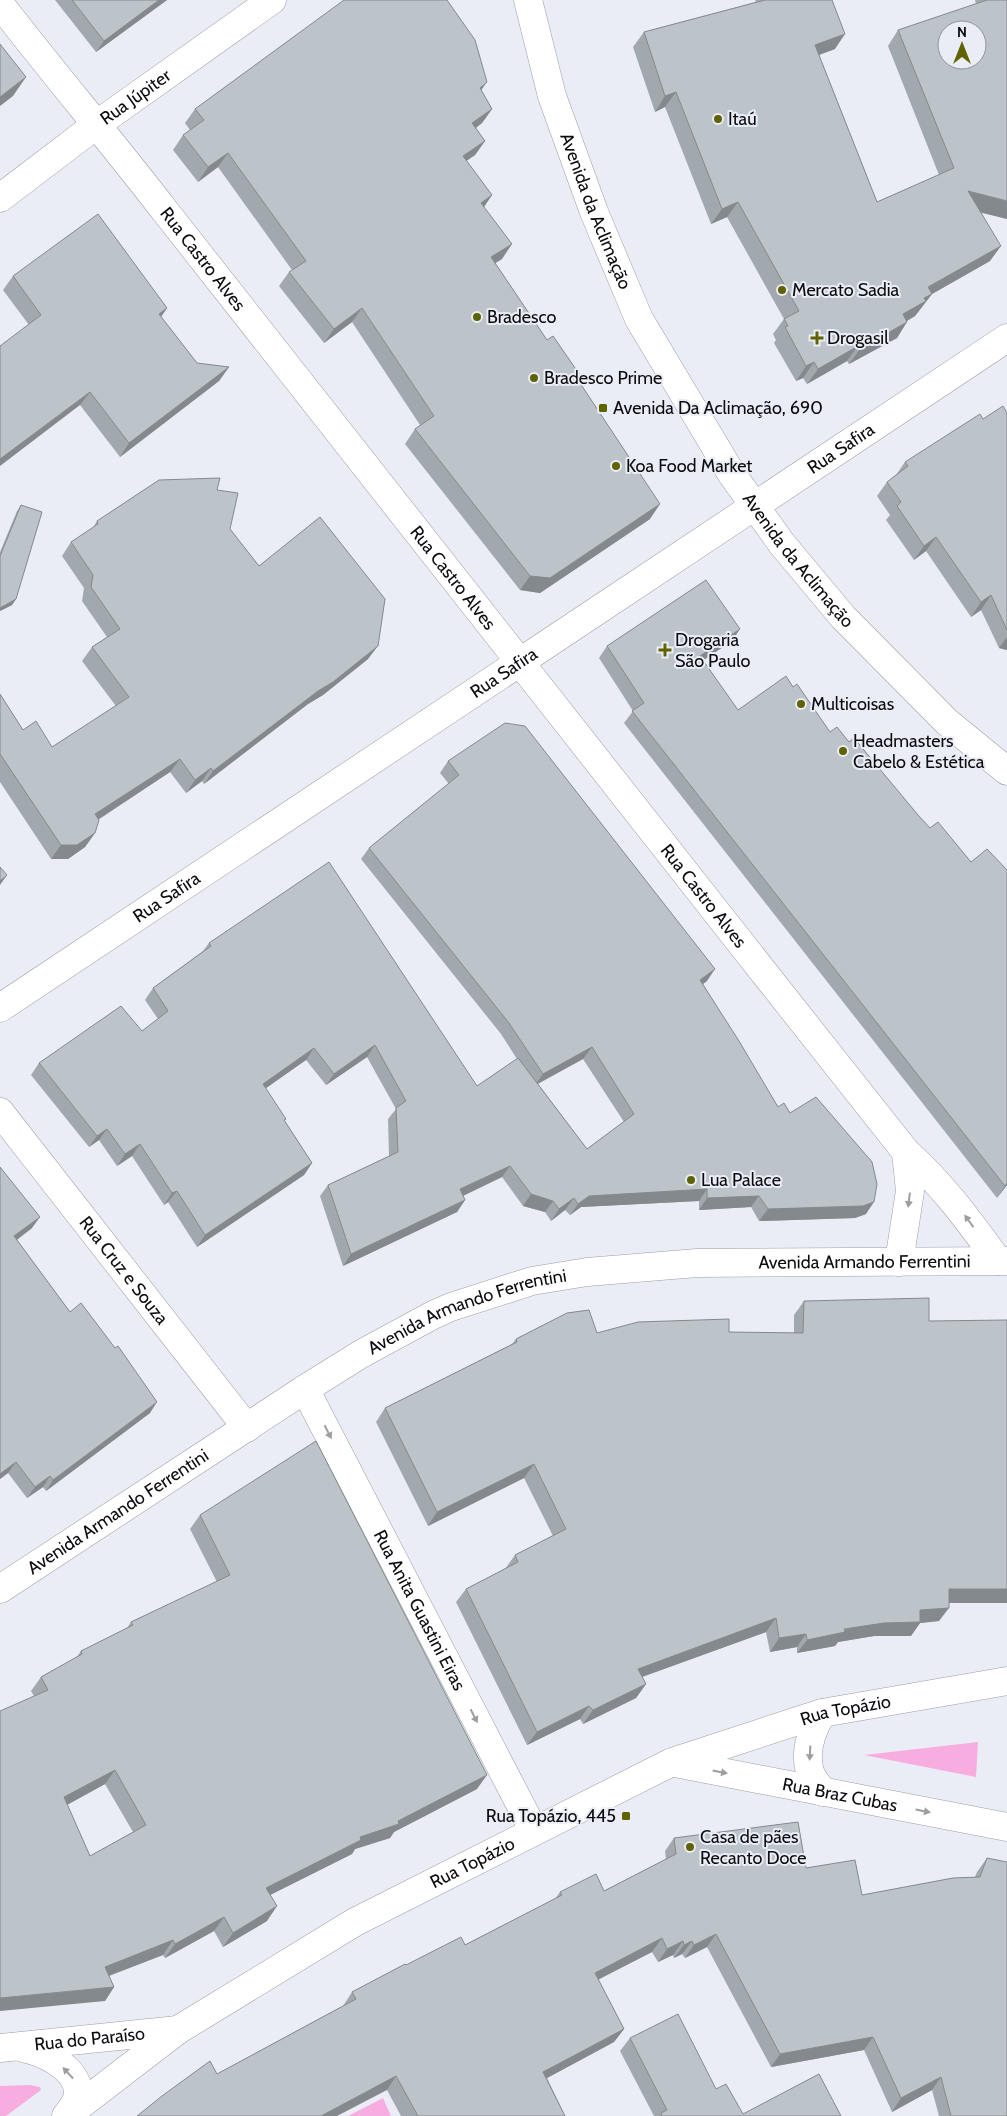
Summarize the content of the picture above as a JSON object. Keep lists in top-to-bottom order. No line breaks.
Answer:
{"streets":{"street":["Rua Júpiter","Avenida da Aclimação","Rua Castro Alves","Rua Safira","Avenida Armando Ferrentini","Rua Cruz e Souza","Rua Anita Guastini Eiras","Rua Topázio","Rua Braz Cubas","Rua do Paraíso"]},"crossings":[["Rua Júpiter","Rua Castro Alves"],["Avenida da Aclimação","Rua Safira"],["Rua Castro Alves","Rua Safira"],["Rua Castro Alves","Avenida Armando Ferrentini"],["Avenida Armando Ferrentini","Rua Cruz e Souza"],["Avenida Armando Ferrentini","Rua Anita Guastini Eiras"],["Rua Anita Guastini Eiras","Rua Topázio"],["Rua Topázio","Rua Braz Cubas"],["Rua Topázio","Rua do Paraíso"]],"one_way":["Rua Anita Guastini Eiras","Rua Braz Cubas"],"places":{"other":["Itaú","Mercato Sadia","Bradesco","Bradesco Prime","Koa Food Market","Multicoisas","Headmasters Cabelo & Estética","Lua Palace","Casa de pães Recanto Doce"],"health":["Drogasil","Drogaria São Paulo"],"transit":["Avenida Da Aclimação, 690","Rua Topázio, 445"]},"north":"top"}
